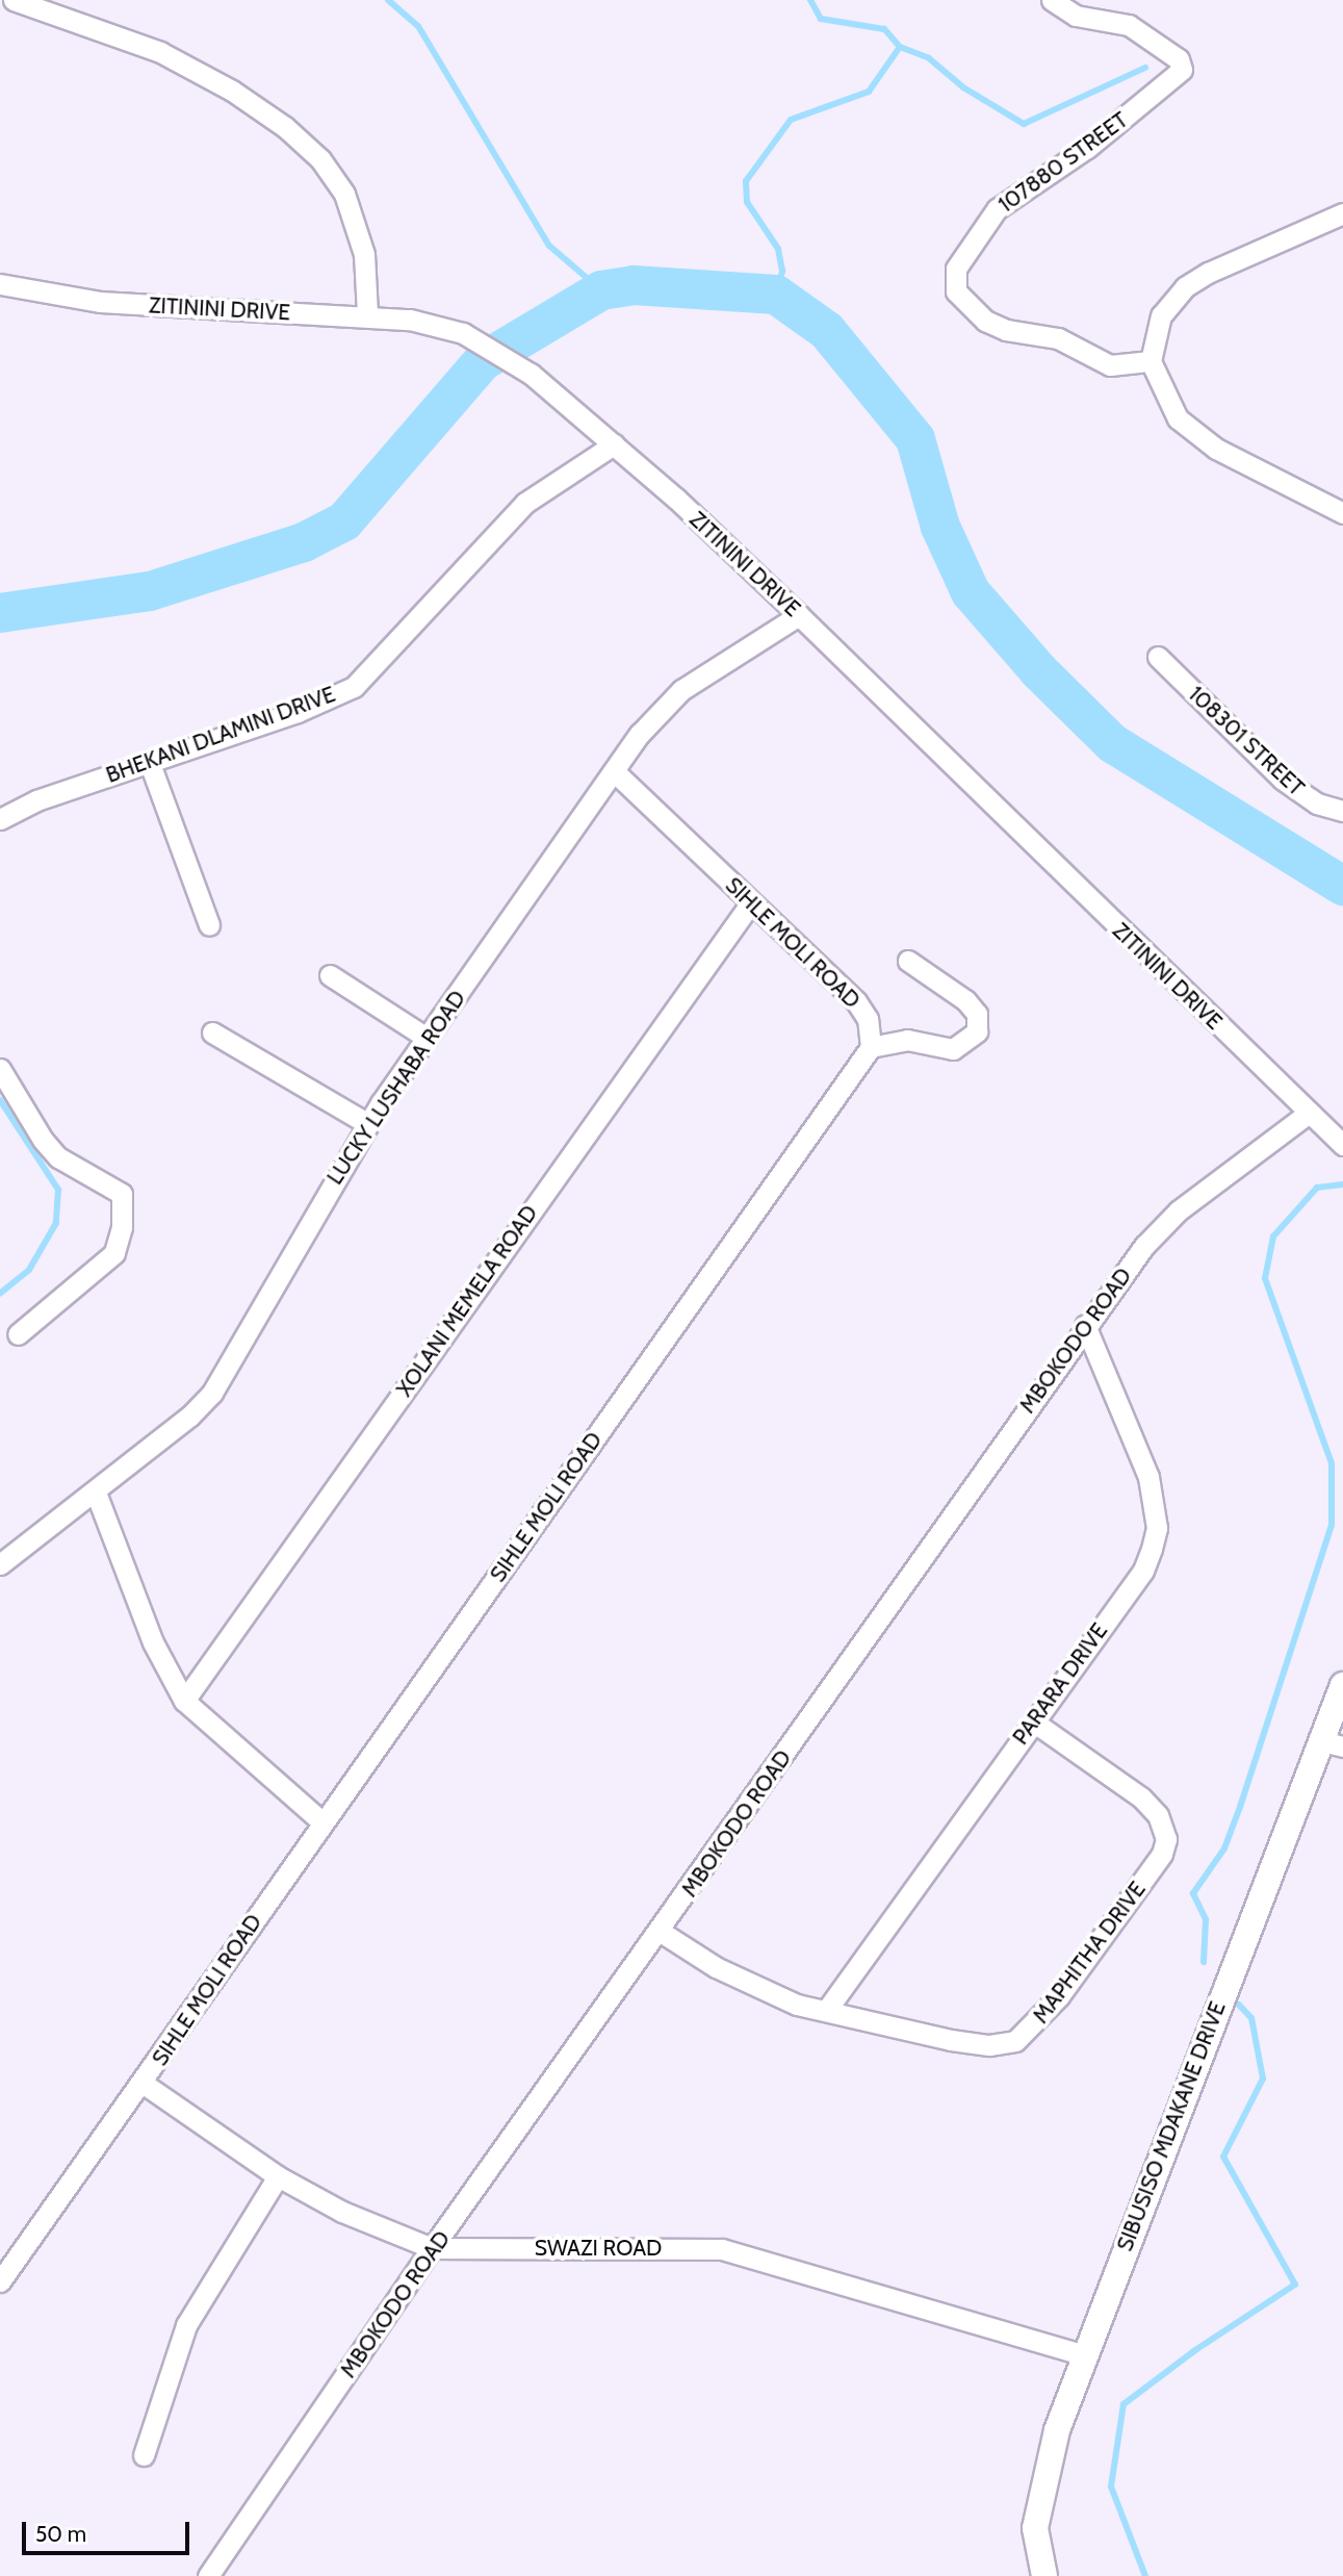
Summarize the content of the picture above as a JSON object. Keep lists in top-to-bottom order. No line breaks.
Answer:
{"streets":{"street":["107880 STREET","ZITININI DRIVE","BHEKANI DLAMINI DRIVE","108301 STREET","SIHLE MOLI ROAD","LUCKY LUSHABA ROAD","XOLANI MEMELA ROAD","MBOKODO ROAD","PARARA DRIVE","MAPHITHA DRIVE","SIBUSISO MDAKANE DRIVE","SWAZI ROAD"]},"crossings":[["ZITININI DRIVE","BHEKANI DLAMINI DRIVE"],["ZITININI DRIVE","LUCKY LUSHABA ROAD"],["ZITININI DRIVE","MBOKODO ROAD"],["SIHLE MOLI ROAD","LUCKY LUSHABA ROAD"],["SIHLE MOLI ROAD","XOLANI MEMELA ROAD"],["SIHLE MOLI ROAD","SWAZI ROAD"],["MBOKODO ROAD","PARARA DRIVE"],["MBOKODO ROAD","MAPHITHA DRIVE"],["MBOKODO ROAD","SWAZI ROAD"],["PARARA DRIVE","MAPHITHA DRIVE"],["SIBUSISO MDAKANE DRIVE","SWAZI ROAD"]],"scale_bar":"50 m"}
